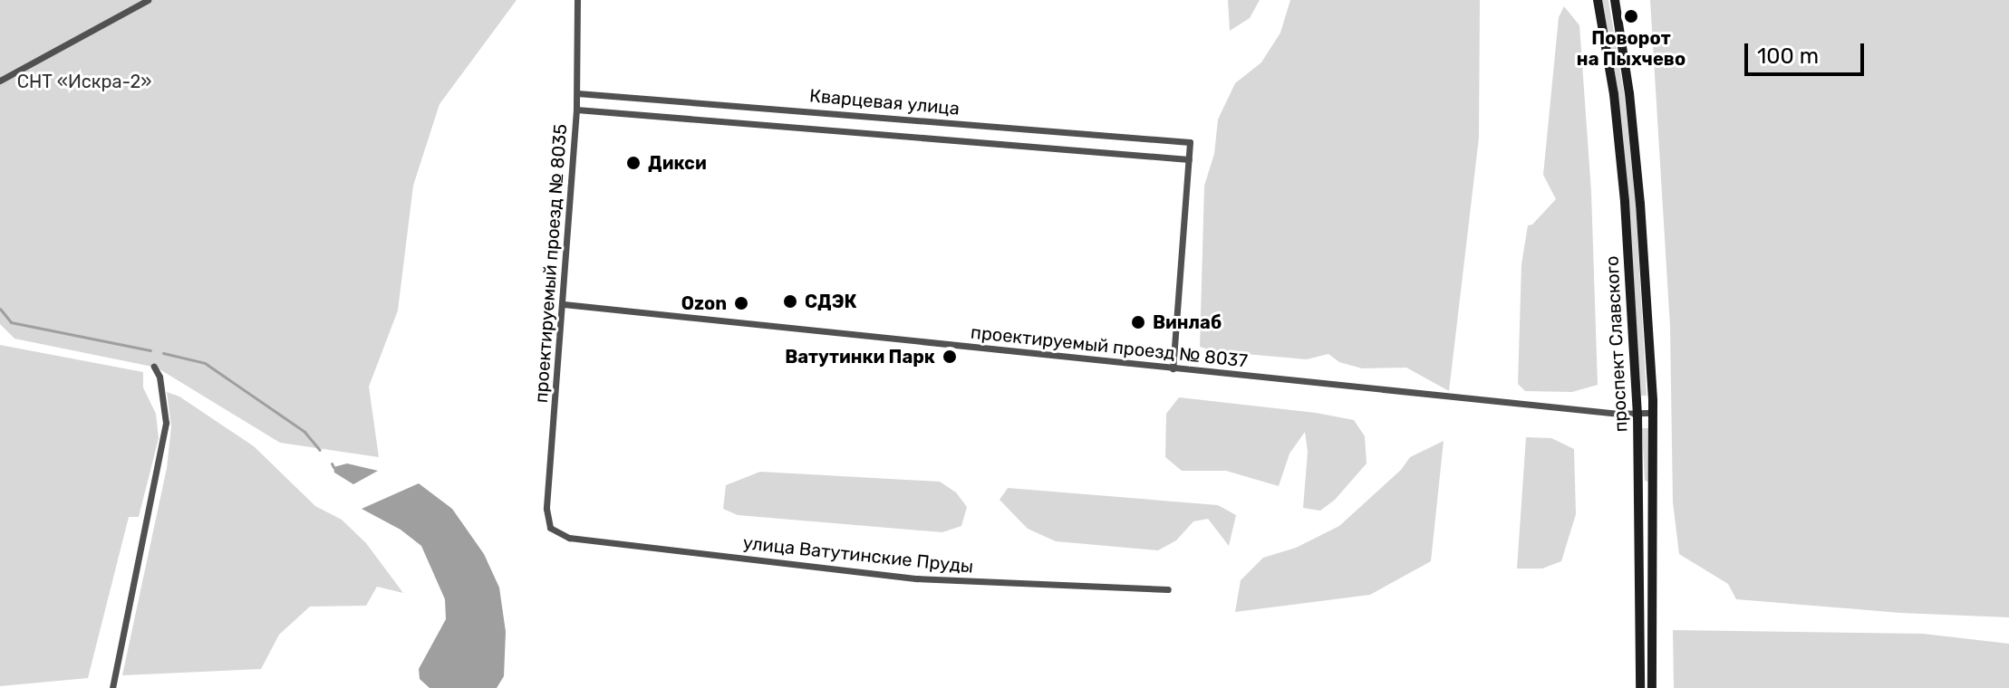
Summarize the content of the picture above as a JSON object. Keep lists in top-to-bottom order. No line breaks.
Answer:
{"streets":{"main road":["проспект Славского"],"street":["Кварцевая улица","проектируемый проезд № 8035","проектируемый проезд № 8037","улица Ватутинские Пруды"]},"crossings":[["Кварцевая улица","проектируемый проезд № 8035"],["проектируемый проезд № 8035","проектируемый проезд № 8037"],["проектируемый проезд № 8035","улица Ватутинские Пруды"],["проспект Славского","проектируемый проезд № 8037"]],"parks":["СНТ «Искра-2»"],"places":["Поворот на Пыхчево","Дикси","СДЭК","Ozon","Винлаб","Ватутинки Парк"],"scale_bar":"100 m"}
